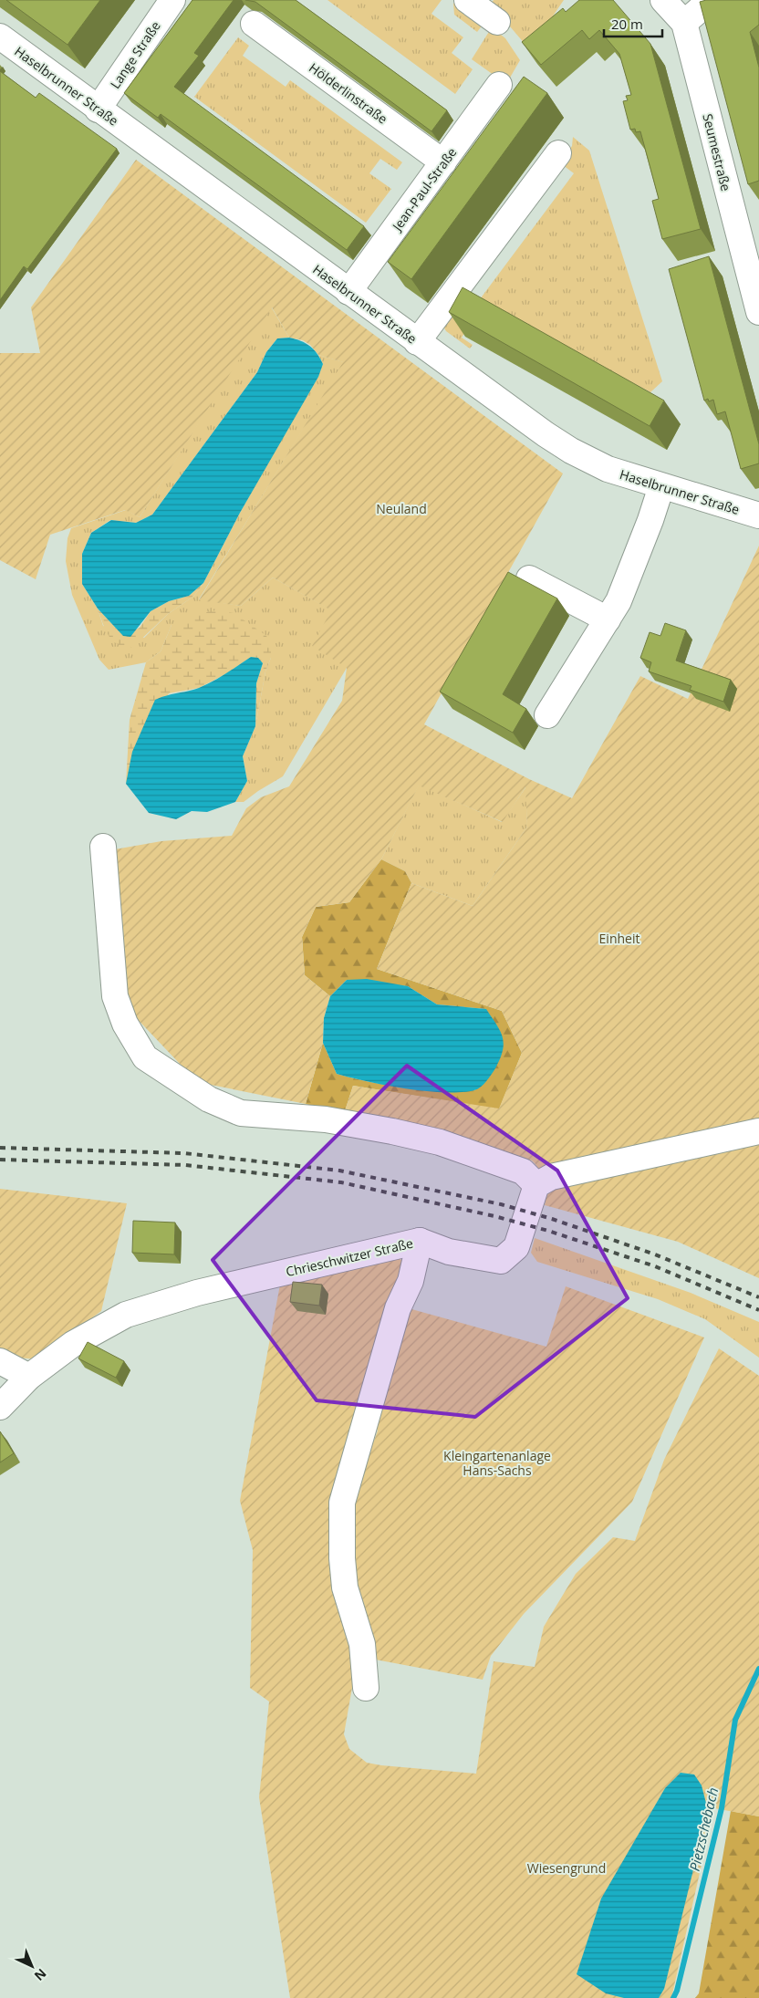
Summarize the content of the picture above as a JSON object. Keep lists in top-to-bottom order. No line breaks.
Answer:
{"streets":{"street":["Lange Straße","Haselbrunner Straße","Hölderlinstraße","Seumestraße","Jean-Paul-Straße","Chrieschwitzer Straße"]},"crossings":[["Lange Straße","Haselbrunner Straße"],["Haselbrunner Straße","Jean-Paul-Straße"],["Hölderlinstraße","Jean-Paul-Straße"]],"water":["Pietzschebach"],"parks":["Neuland","Einheit","Kleingartenanlage Hans-Sachs","Wiesengrund"],"scale_bar":"20 m","north":"bottom right"}
